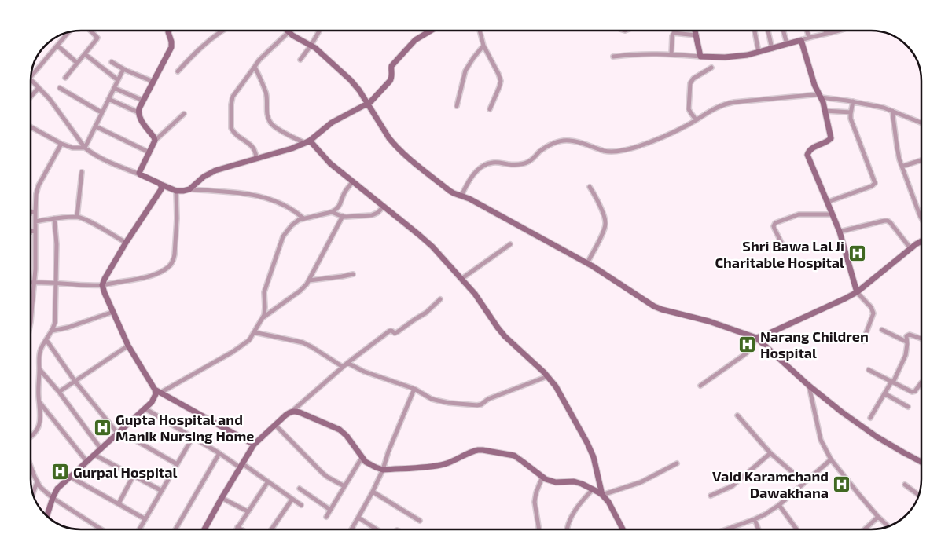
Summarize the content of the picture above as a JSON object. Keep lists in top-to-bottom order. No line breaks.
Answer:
{"places":{"hospital":["Shri Bawa Lal Ji Charitable Hospital","Narang Children Hospital","Gupta Hospital and Manik Nursing Home","Gurpal Hospital","Vaid Karamchand Dawakhana"]}}
